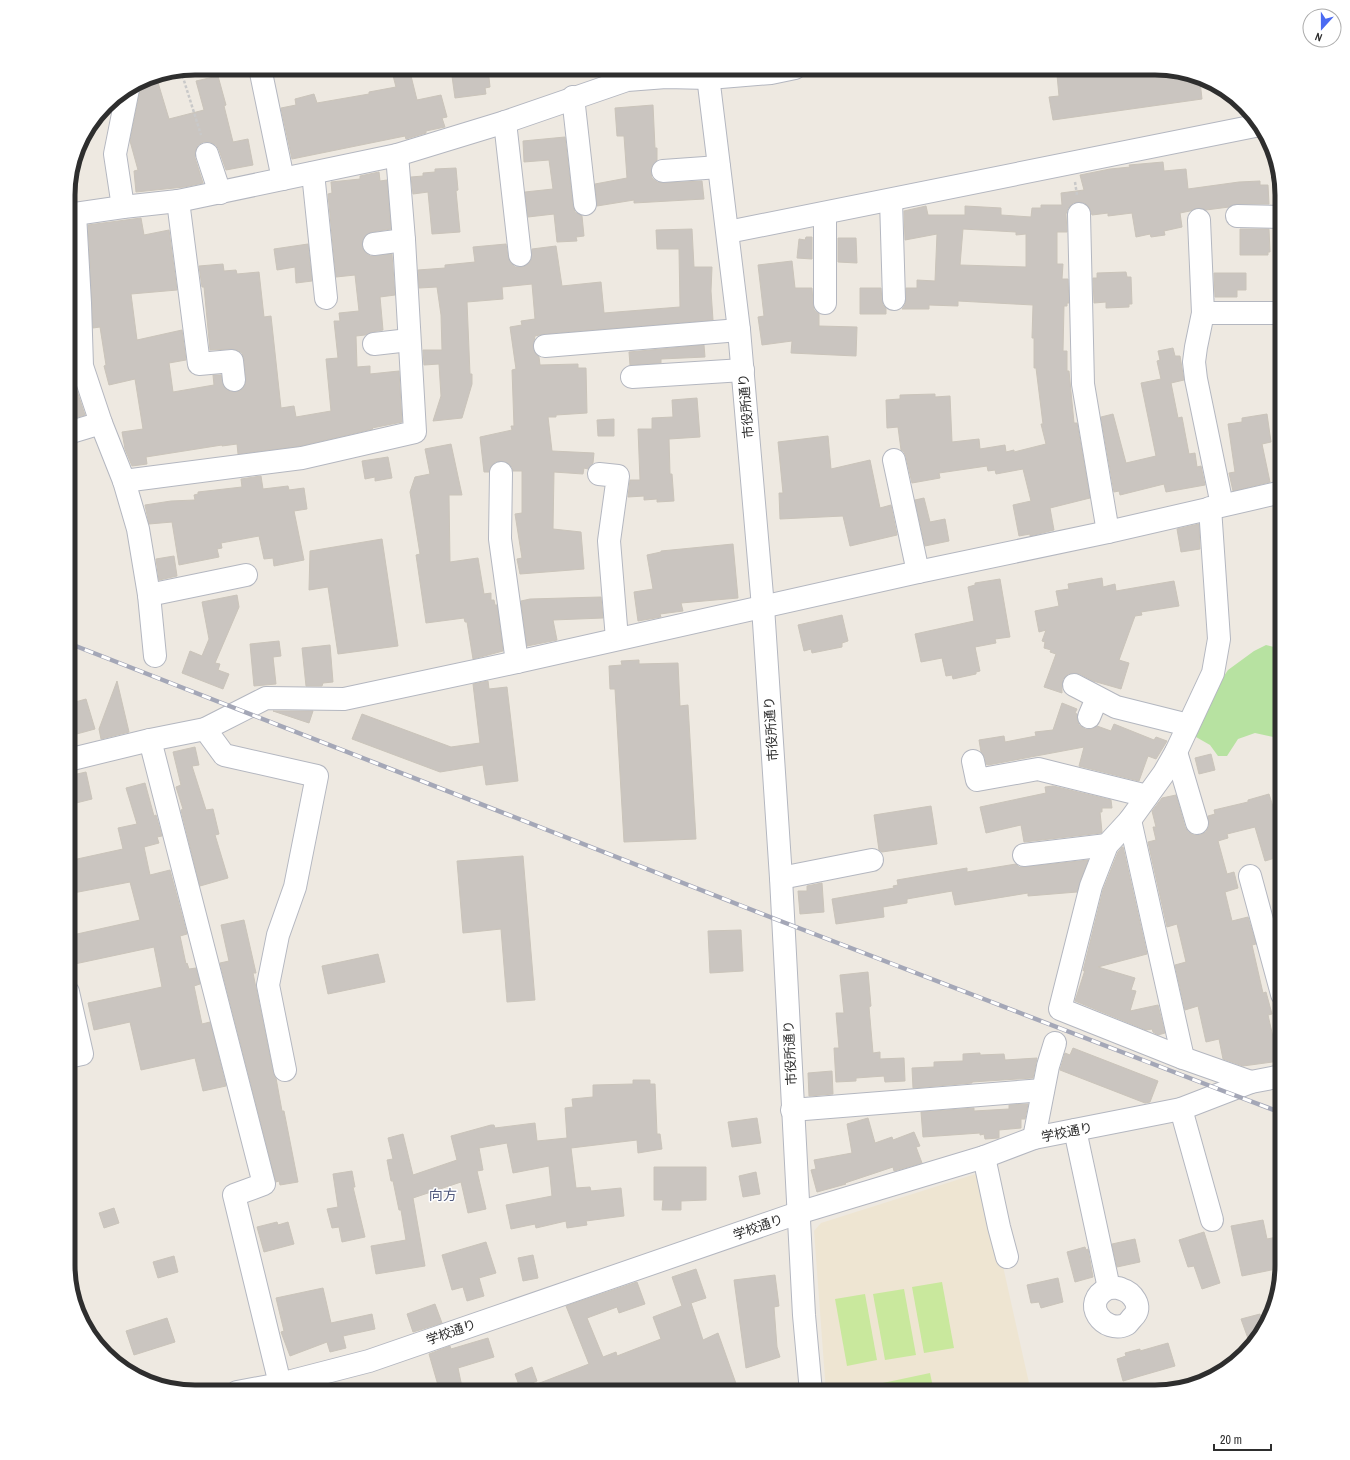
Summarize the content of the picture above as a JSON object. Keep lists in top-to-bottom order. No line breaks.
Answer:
{"streets":{"street":["市役所通り","学校通り"]},"crossings":[["市役所通り","学校通り"]],"districts":["向方"],"scale_bar":"20 m","north":"bottom"}
